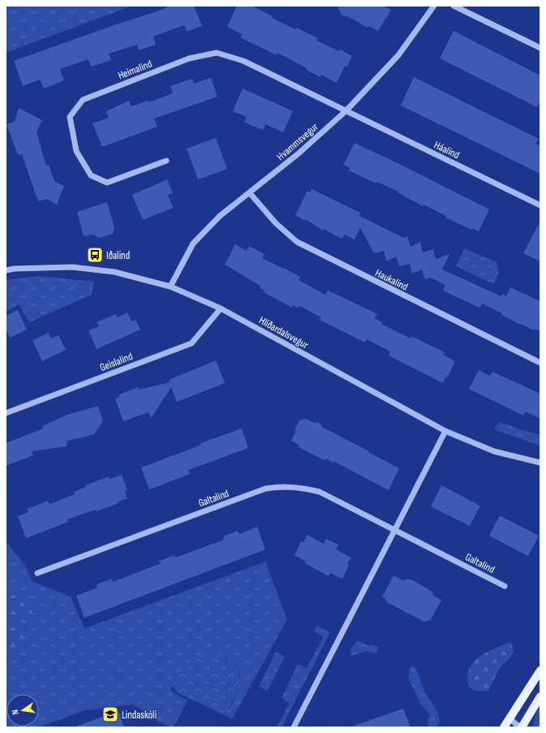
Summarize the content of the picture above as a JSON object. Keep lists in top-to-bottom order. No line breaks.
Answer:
{"streets":{"street":["Heimalind","Hvammsvegur","Háalind","Haukalind","Hlíðardalsvegur","Geislalind","Galtalind"]},"crossings":[["Heimalind","Hvammsvegur"],["Heimalind","Háalind"],["Hvammsvegur","Háalind"],["Hvammsvegur","Haukalind"],["Hvammsvegur","Hlíðardalsvegur"],["Hlíðardalsvegur","Geislalind"]],"places":{"bus stop":["Iðalind"],"school or university":["Lindaskóli"]},"north":"left"}
